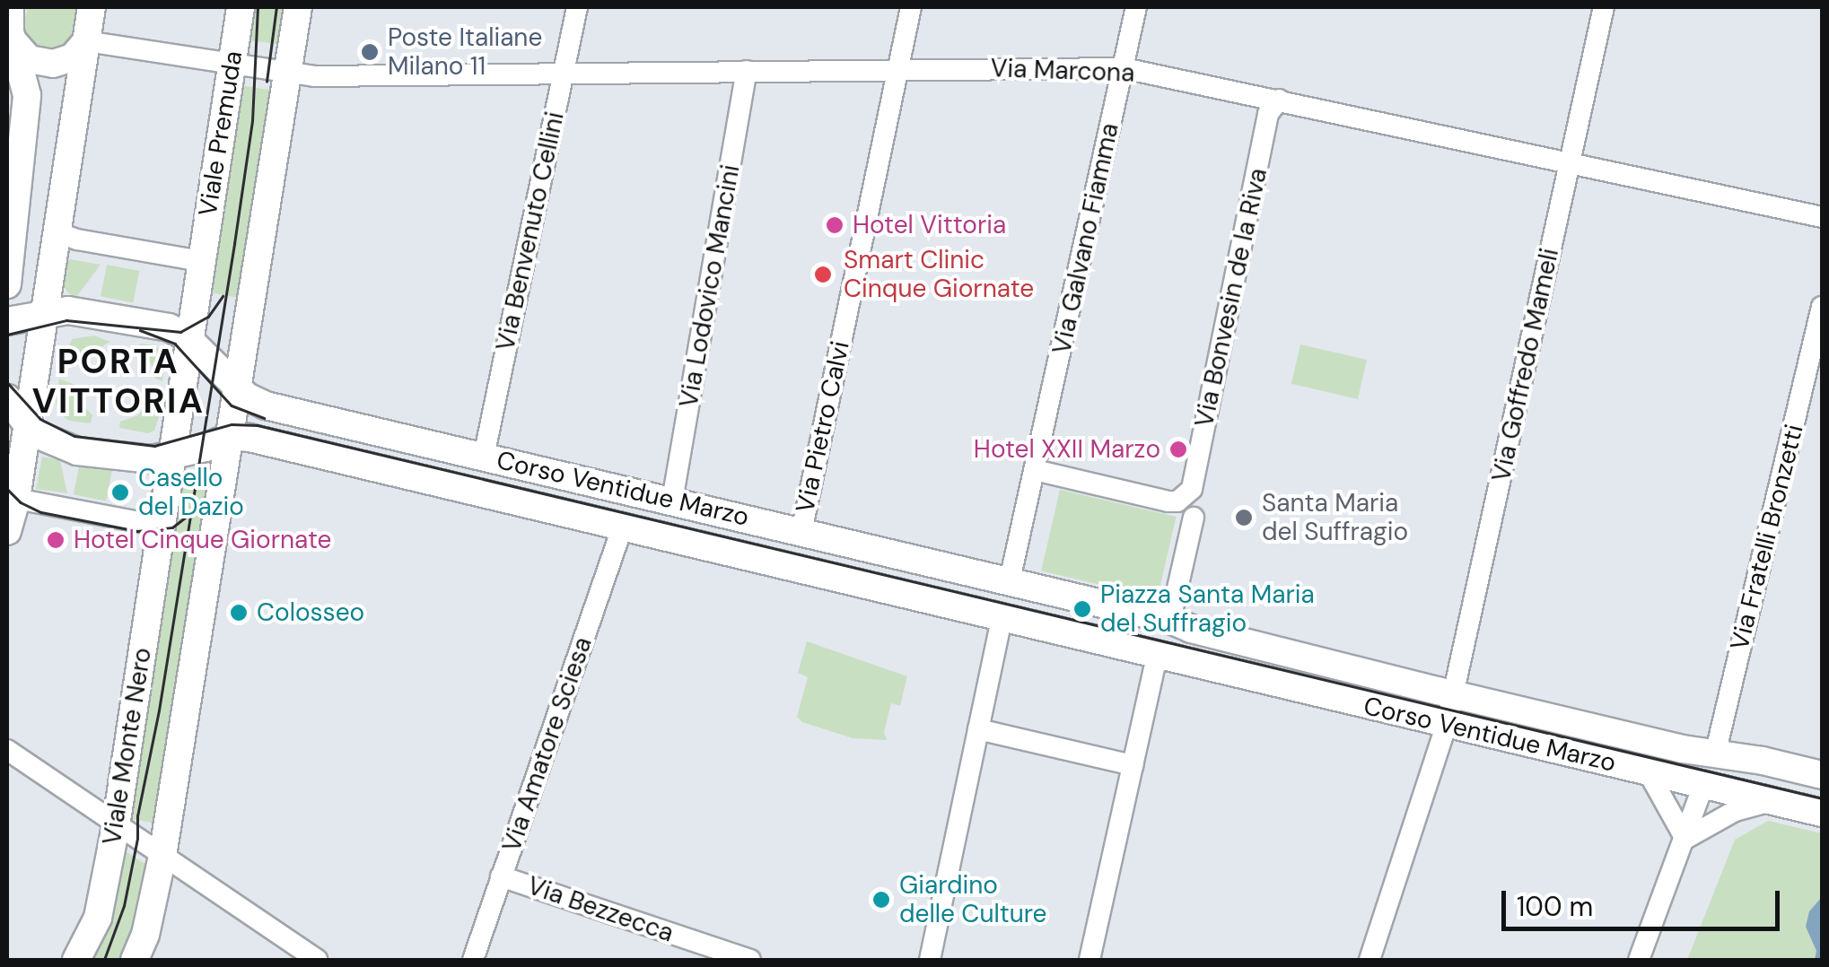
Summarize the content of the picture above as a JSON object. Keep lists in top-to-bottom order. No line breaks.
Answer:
{"streets":{"main road":["Viale Premuda","Corso Ventidue Marzo","Viale Monte Nero"],"street":["Via Marcona","Via Benvenuto Cellini","Via Galvano Fiamma","Via Lodovico Mancini","Via Bonvesin de la Riva","Via Goffredo Mameli","Via Pietro Calvi","Via Fratelli Bronzetti","Via Amatore Sciesa","Via Bezzecca"]},"crossings":[["Via Marcona","Viale Premuda"],["Via Marcona","Via Benvenuto Cellini"],["Via Marcona","Via Galvano Fiamma"],["Via Marcona","Via Lodovico Mancini"],["Via Marcona","Via Bonvesin de la Riva"],["Via Marcona","Via Goffredo Mameli"],["Via Marcona","Via Pietro Calvi"],["Via Marcona","Viale Monte Nero"],["Viale Premuda","Viale Monte Nero"],["Via Benvenuto Cellini","Corso Ventidue Marzo"],["Via Galvano Fiamma","Via Bonvesin de la Riva"],["Via Lodovico Mancini","Corso Ventidue Marzo"],["Via Goffredo Mameli","Corso Ventidue Marzo"],["Via Pietro Calvi","Corso Ventidue Marzo"],["Corso Ventidue Marzo","Via Fratelli Bronzetti"],["Corso Ventidue Marzo","Via Amatore Sciesa"],["Corso Ventidue Marzo","Viale Monte Nero"],["Via Amatore Sciesa","Via Bezzecca"]],"districts":["PORTA VITTORIA"],"places":["Poste Italiane Milano 11","Hotel Vittoria","Smart Clinic Cinque Giornate","Hotel XXII Marzo","Casello del Dazio","Santa Maria del Suffragio","Hotel Cinque Giornate","Piazza Santa Maria del Suffragio","Colosseo","Giardino delle Culture"],"scale_bar":"100 m"}
